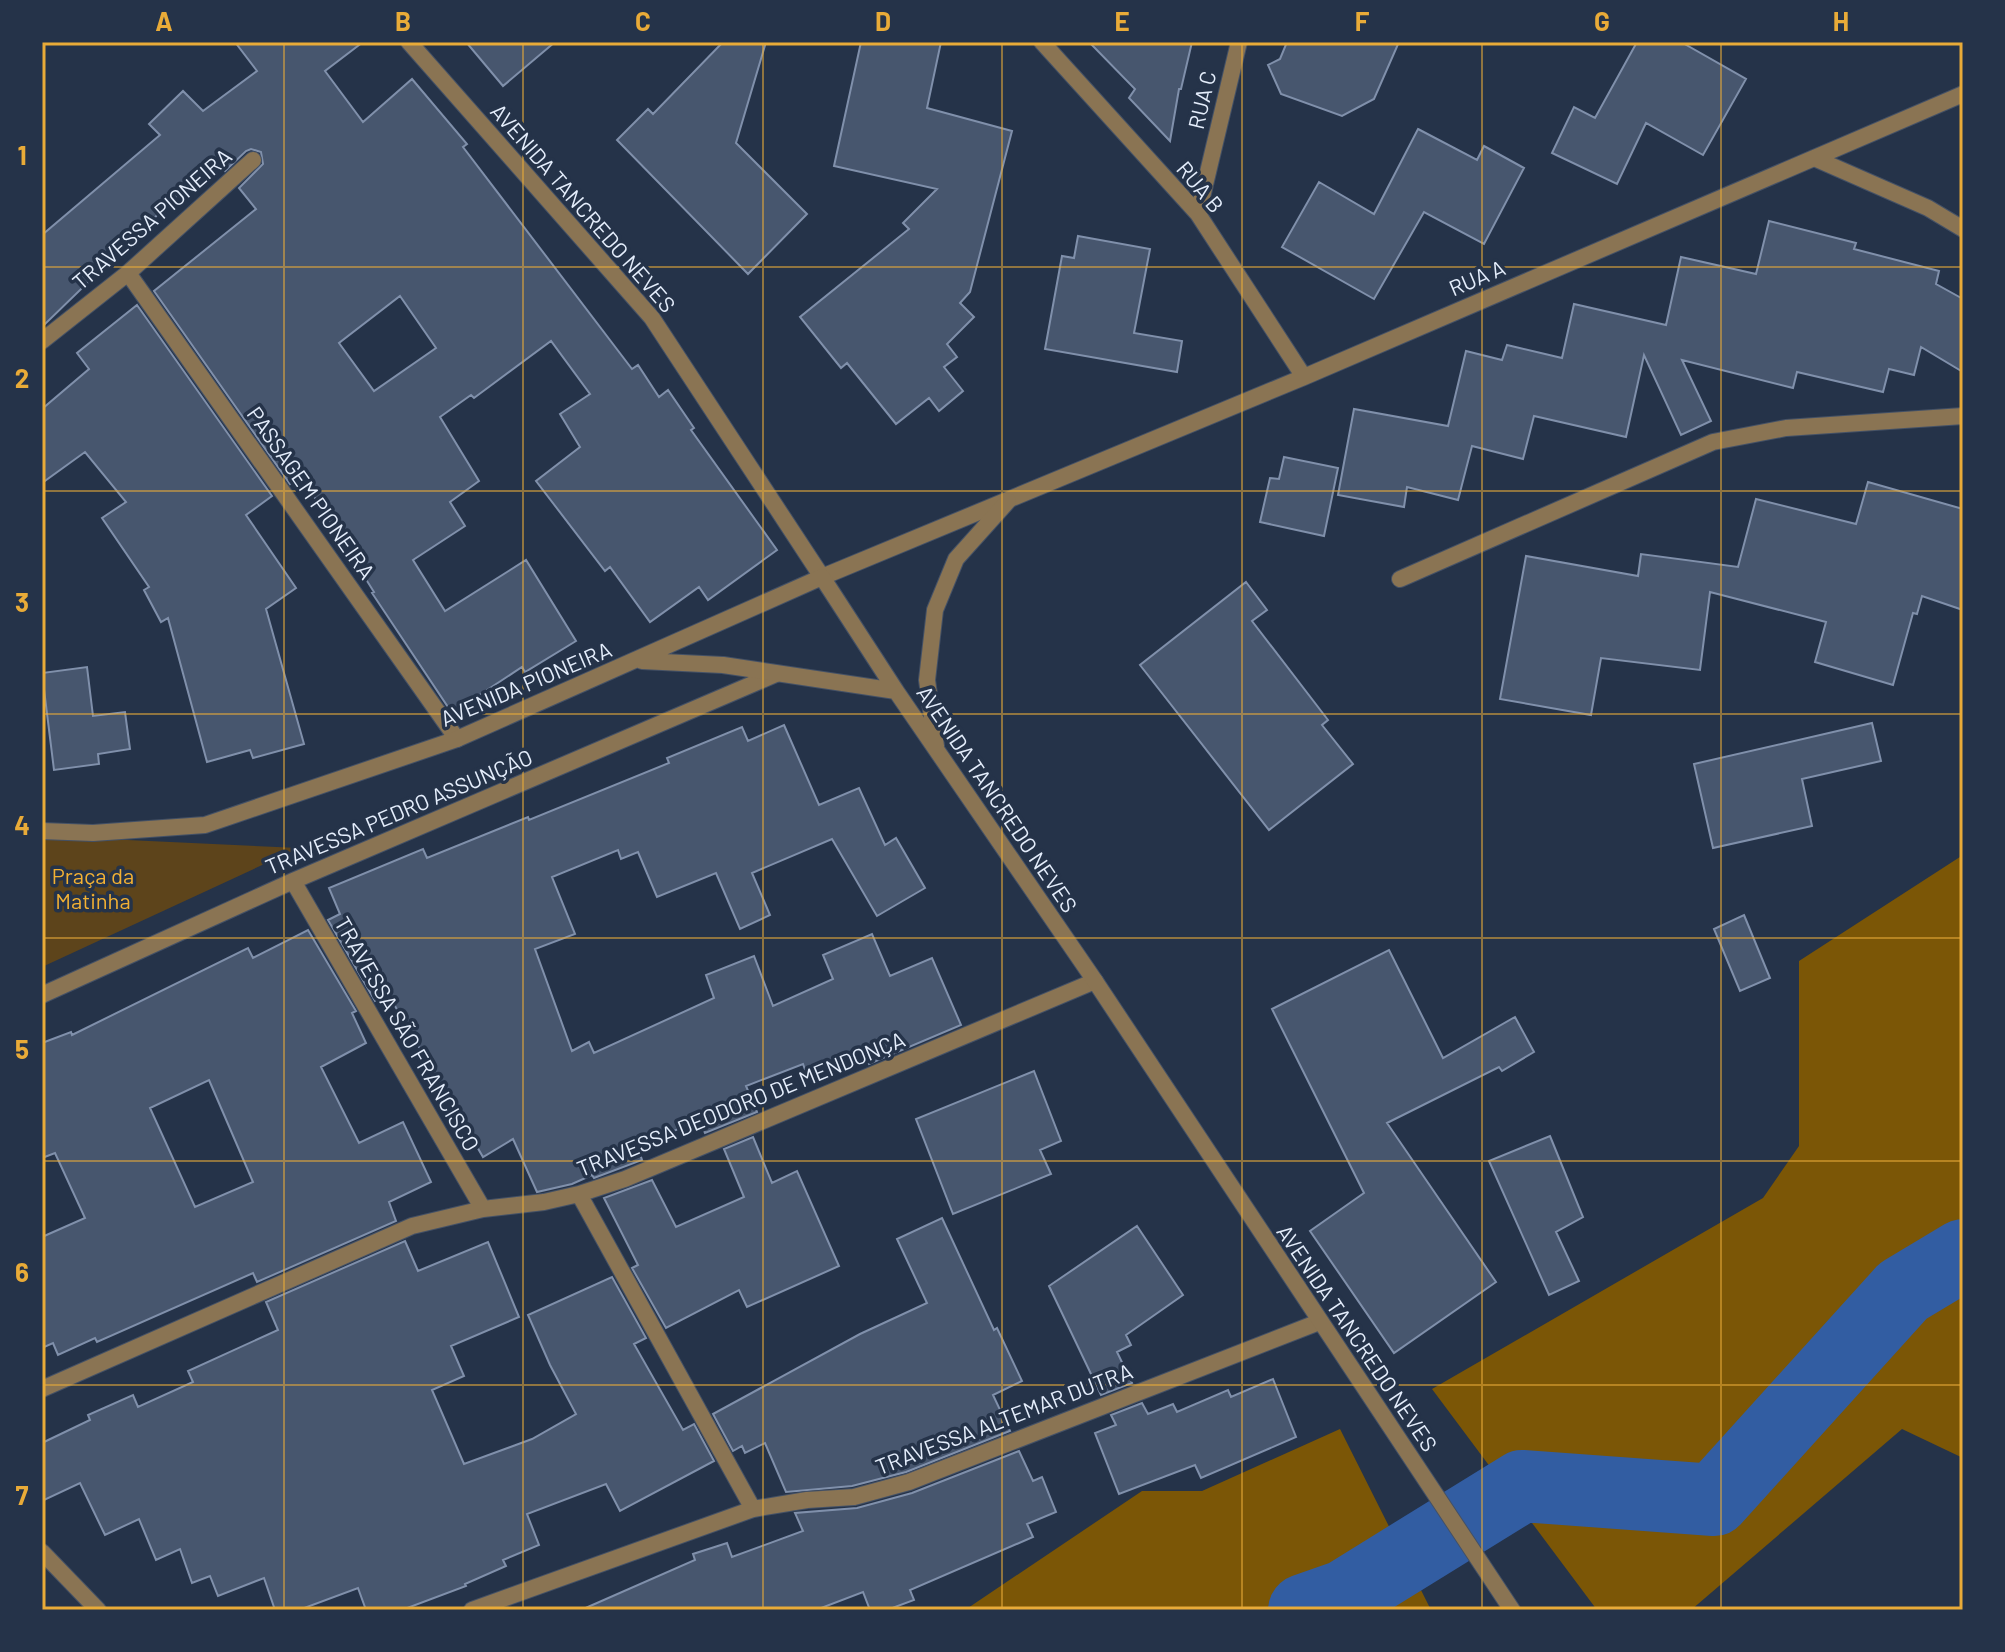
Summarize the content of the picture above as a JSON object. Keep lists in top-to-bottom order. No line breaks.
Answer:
{"streets":{"street":["RUA C","RUA B","AVENIDA TANCREDO NEVES","TRAVESSA PIONEIRA","RUA A","PASSAGEM PIONEIRA","AVENIDA PIONEIRA","TRAVESSA PEDRO ASSUNÇÃO","TRAVESSA SÃO FRANCISCO","TRAVESSA DEODORO DE MENDONÇA","TRAVESSA ALTEMAR DUTRA"]},"crossings":[["RUA C","RUA B"],["RUA B","RUA A"],["AVENIDA TANCREDO NEVES","AVENIDA PIONEIRA"],["AVENIDA TANCREDO NEVES","TRAVESSA DEODORO DE MENDONÇA"],["AVENIDA TANCREDO NEVES","TRAVESSA ALTEMAR DUTRA"],["TRAVESSA PIONEIRA","PASSAGEM PIONEIRA"],["RUA A","AVENIDA PIONEIRA"],["PASSAGEM PIONEIRA","AVENIDA PIONEIRA"],["TRAVESSA PEDRO ASSUNÇÃO","TRAVESSA SÃO FRANCISCO"],["TRAVESSA SÃO FRANCISCO","TRAVESSA DEODORO DE MENDONÇA"]],"parks":["Praça da Matinha"],"grid":{"columns":["A","B","C","D","E","F","G","H"],"rows":["1","2","3","4","5","6","7"]}}
